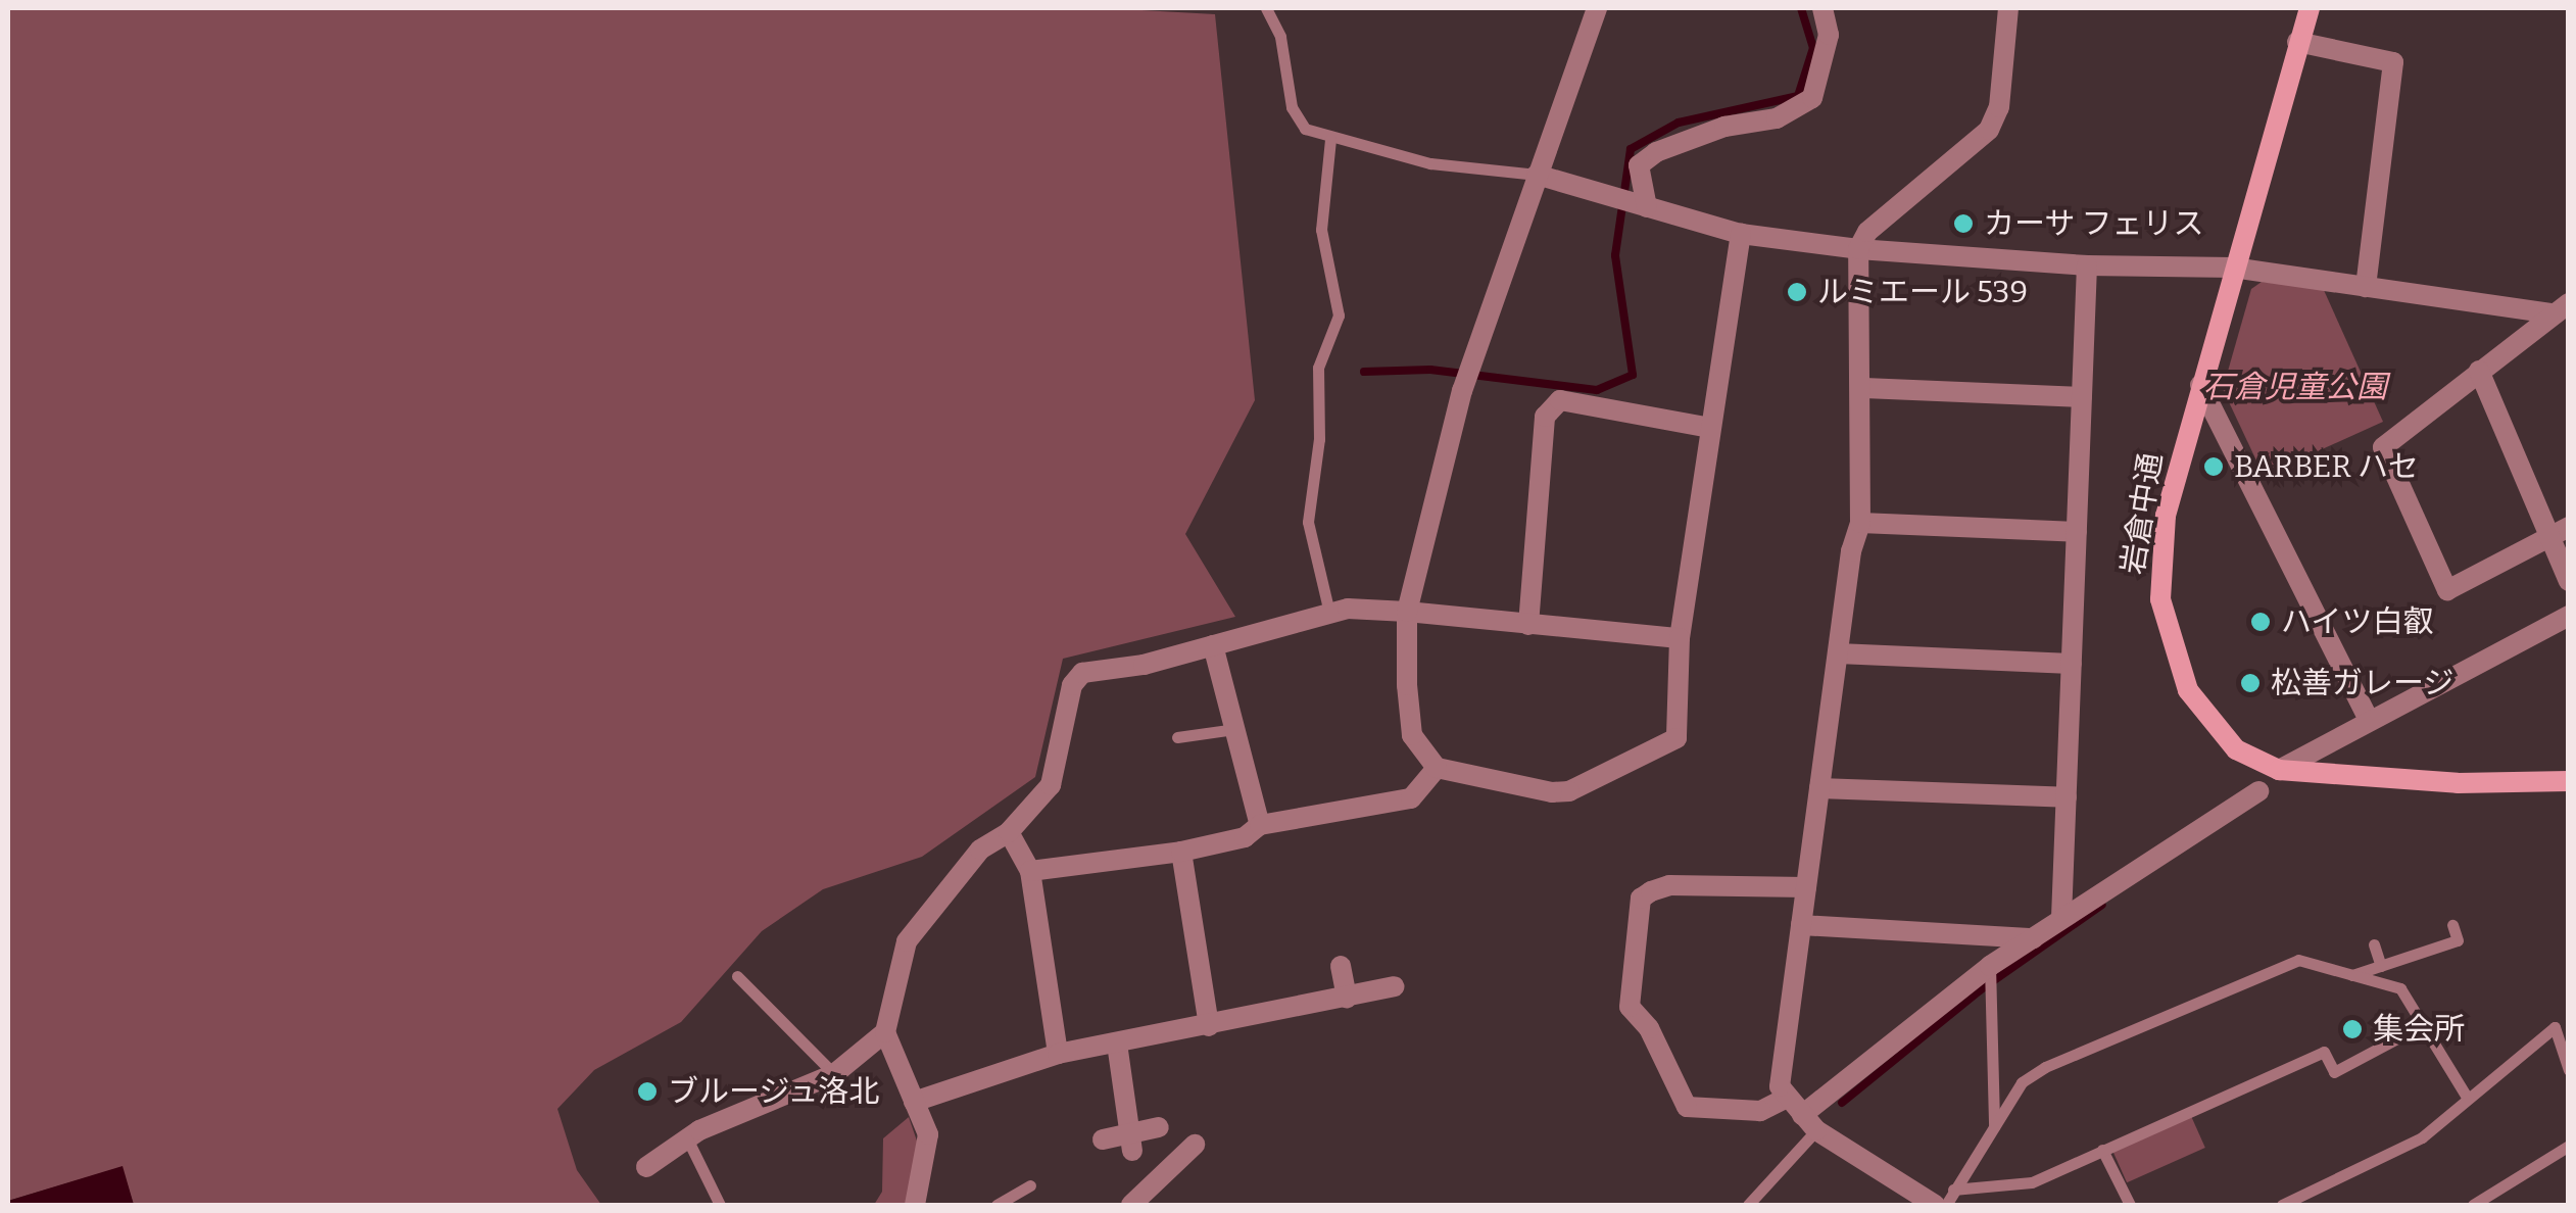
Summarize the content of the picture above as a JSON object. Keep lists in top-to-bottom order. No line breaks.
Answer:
{"streets":{"street":["岩倉中通"]},"parks":["石倉児童公園"],"places":["カーサ フェリス","ルミエール 539","BARBER ハセ","ハイツ白叡","松善ガレージ","集会所","ブルージュ洛北"]}
